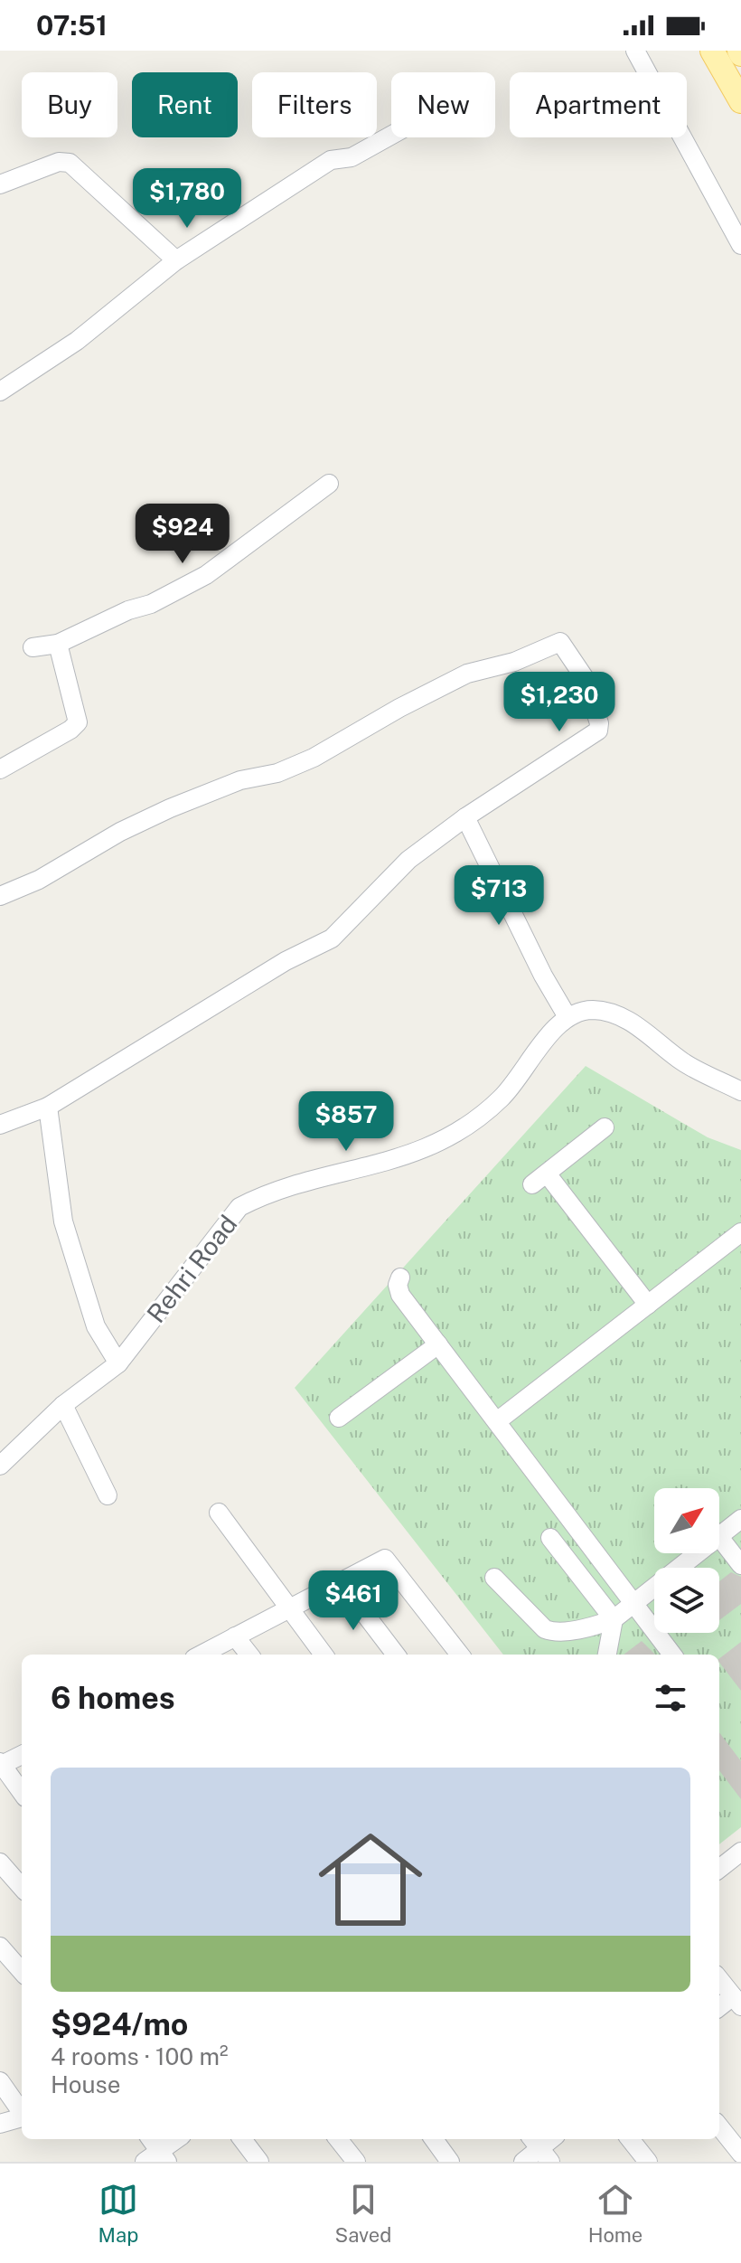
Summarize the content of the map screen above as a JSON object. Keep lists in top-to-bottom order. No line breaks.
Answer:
{"streets":{"street":["Rehri Road"]},"north":"top right","page":{"status":"07:51","chip":["Buy","Rent","Filters","New","Apartment"],"price":["$1,780","$924","$1,230","$713","$857","$461"],"heading":"6 homes","list":[{"name":"$924/mo","note":"4 rooms · 100 m² · House"}],"tabs":["Map","Saved","Home"]}}
